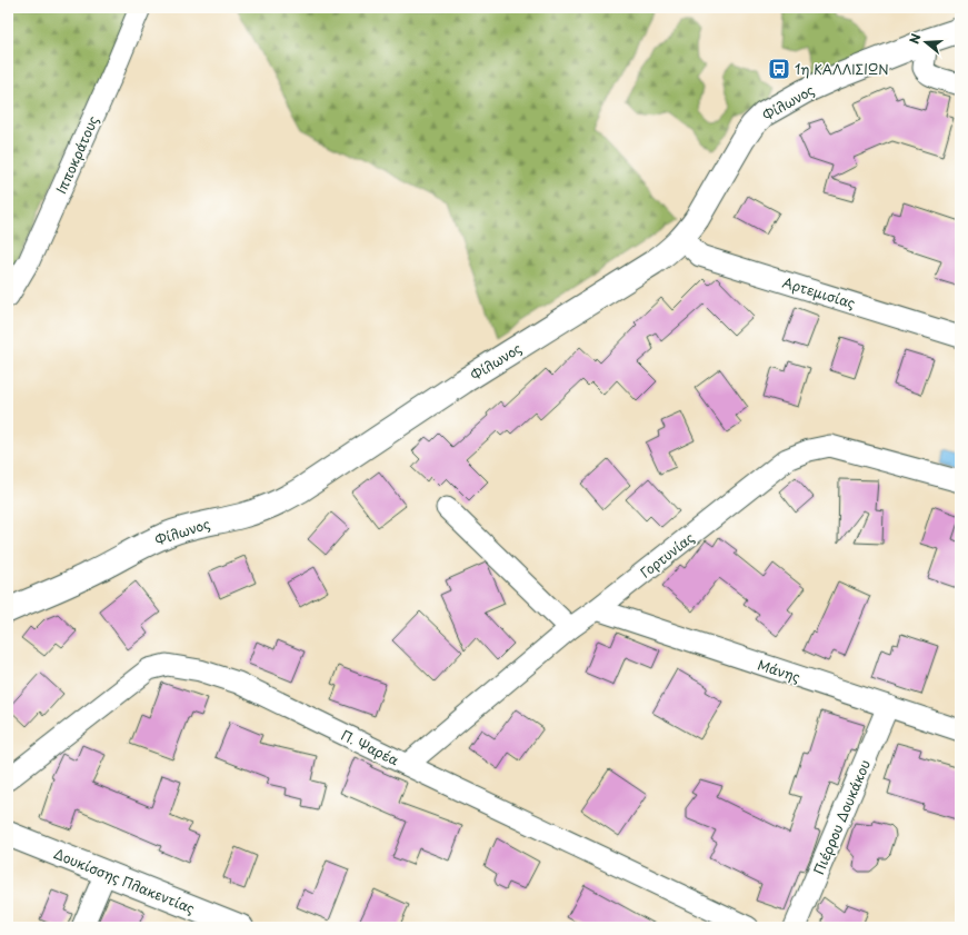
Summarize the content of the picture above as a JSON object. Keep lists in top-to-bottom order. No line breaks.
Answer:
{"streets":{"main road":["Φίλωνος","Δουκίσσης Πλακεντίας"],"street":["Ιπποκράτους","Αρτεμισίας","Γορτυνίας","Μάνης","Π. Ψαρέα","Πιέρρου Δουκάκου"]},"crossings":[["Φίλωνος","Αρτεμισίας"],["Γορτυνίας","Μάνης"],["Γορτυνίας","Π. Ψαρέα"],["Μάνης","Πιέρρου Δουκάκου"]],"places":{"bus stop":["1η ΚΑΛΛΙΣΙΩΝ"]},"north":"left"}
